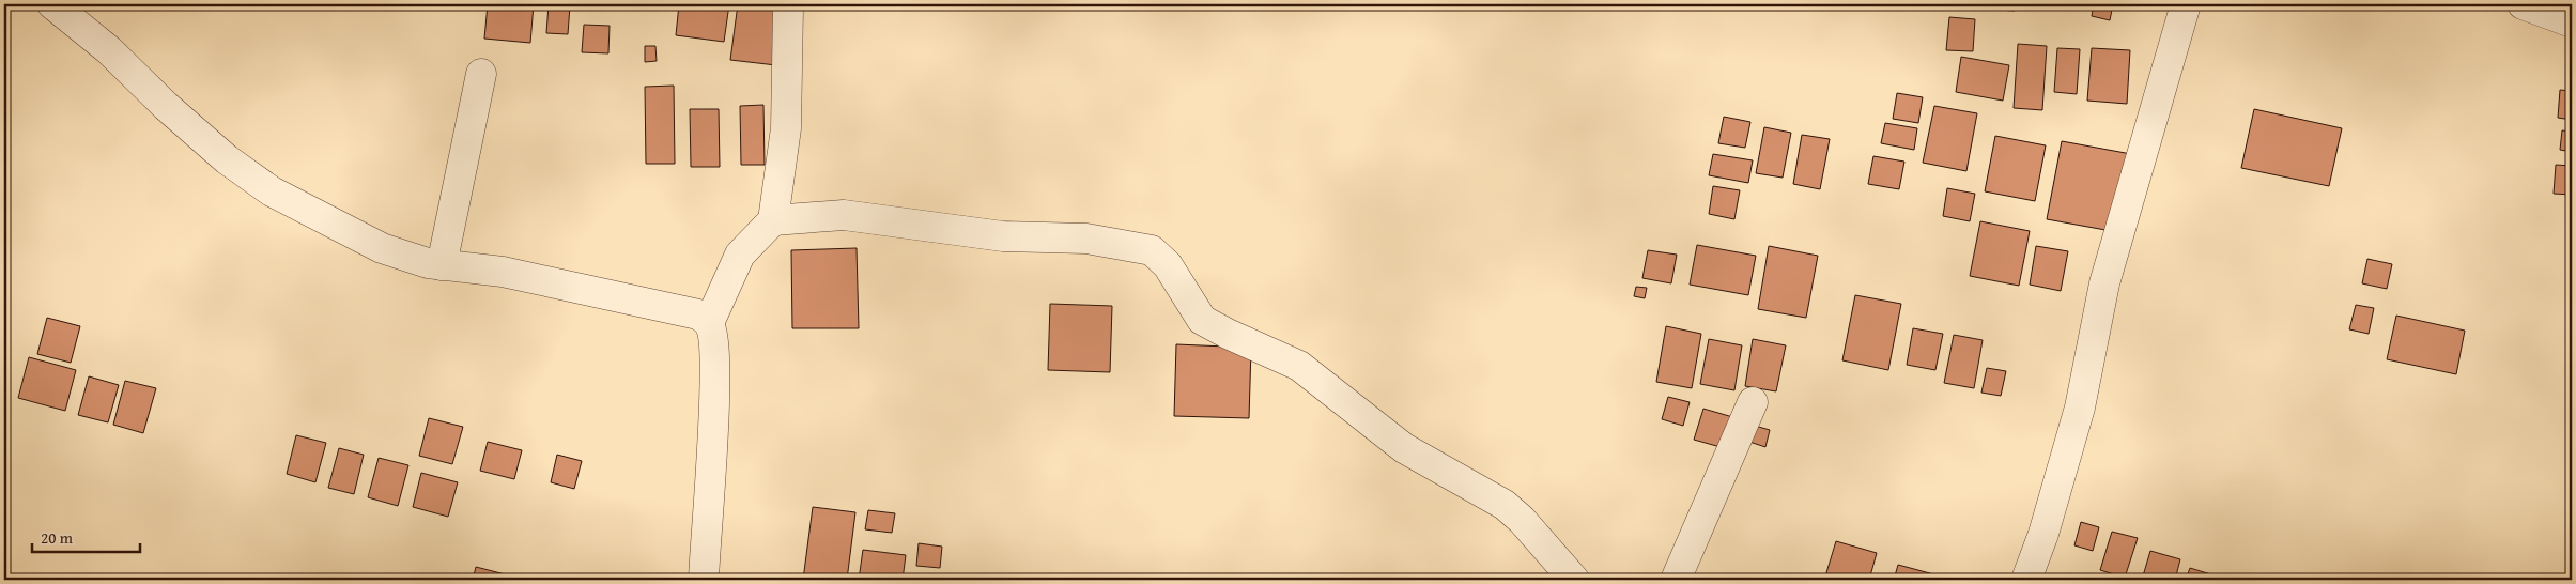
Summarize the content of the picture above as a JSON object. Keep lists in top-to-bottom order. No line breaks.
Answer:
{"scale_bar":"20 m"}
